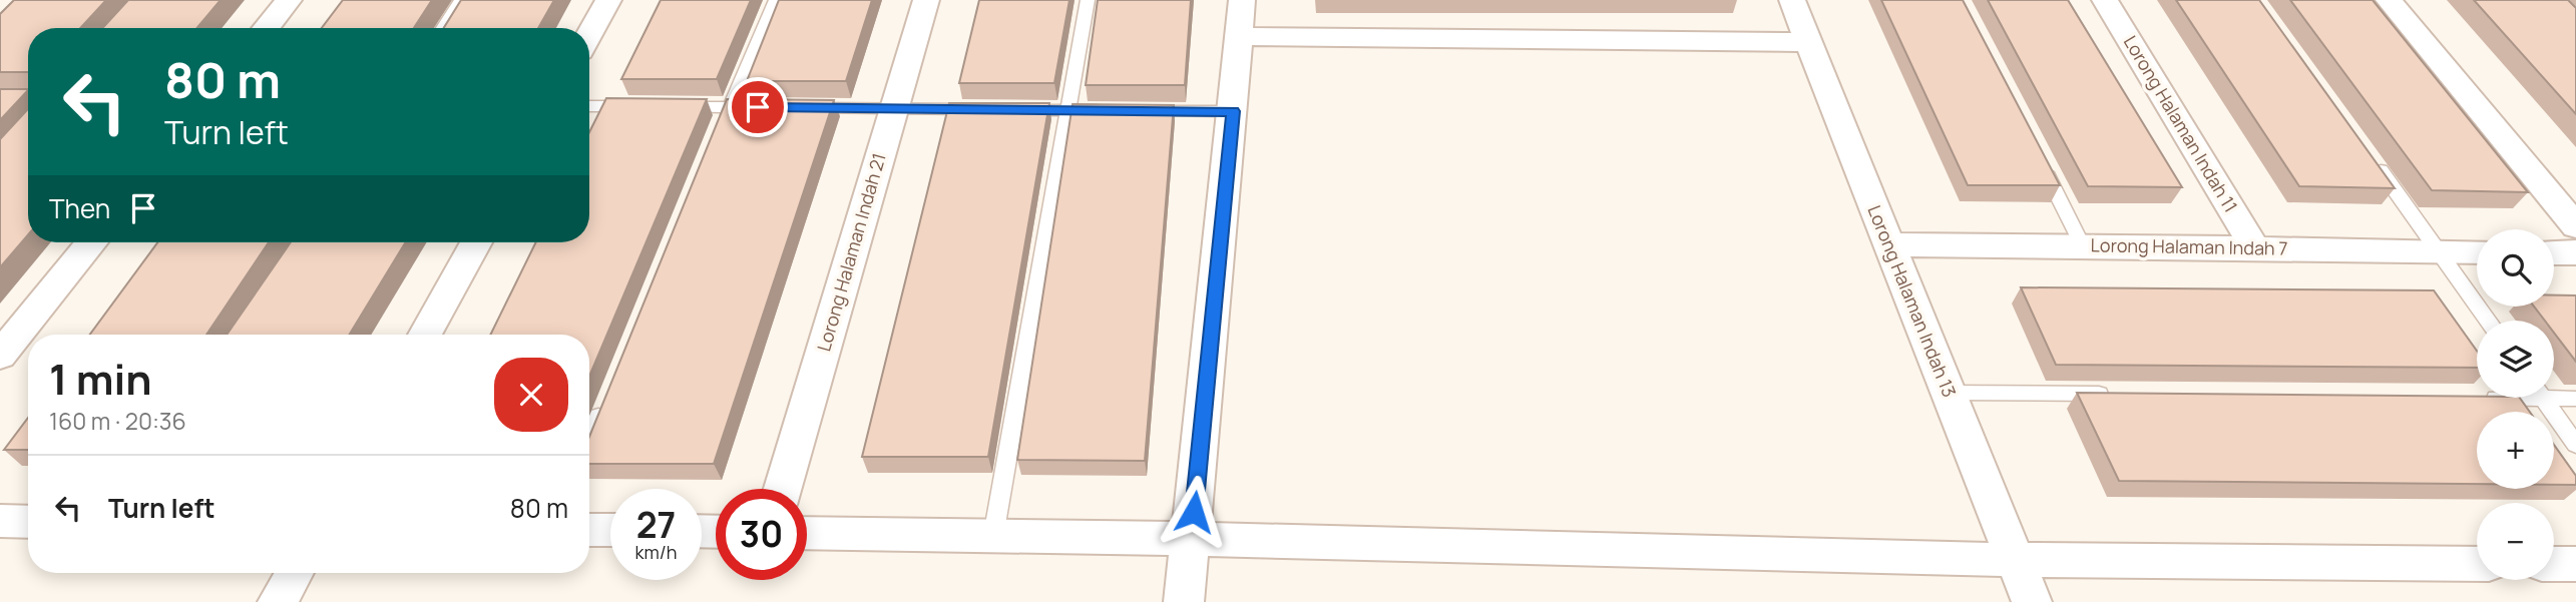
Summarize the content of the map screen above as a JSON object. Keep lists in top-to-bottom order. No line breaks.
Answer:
{"streets":{"street":["Lorong Halaman Indah 11","Lorong Halaman Indah 7","Lorong Halaman Indah 21","Lorong Halaman Indah 13"]},"crossings":[["Lorong Halaman Indah 11","Lorong Halaman Indah 7"],["Lorong Halaman Indah 7","Lorong Halaman Indah 13"]],"page":{"turn":["80 m","Turn left"],"then":"Then","map_buttons":["+","−"],"heading":["1 min","160 m · 20:36"],"list":[{"name":"Turn left","value":"80 m"}],"speed":"27 km/h","limit":"30"}}
